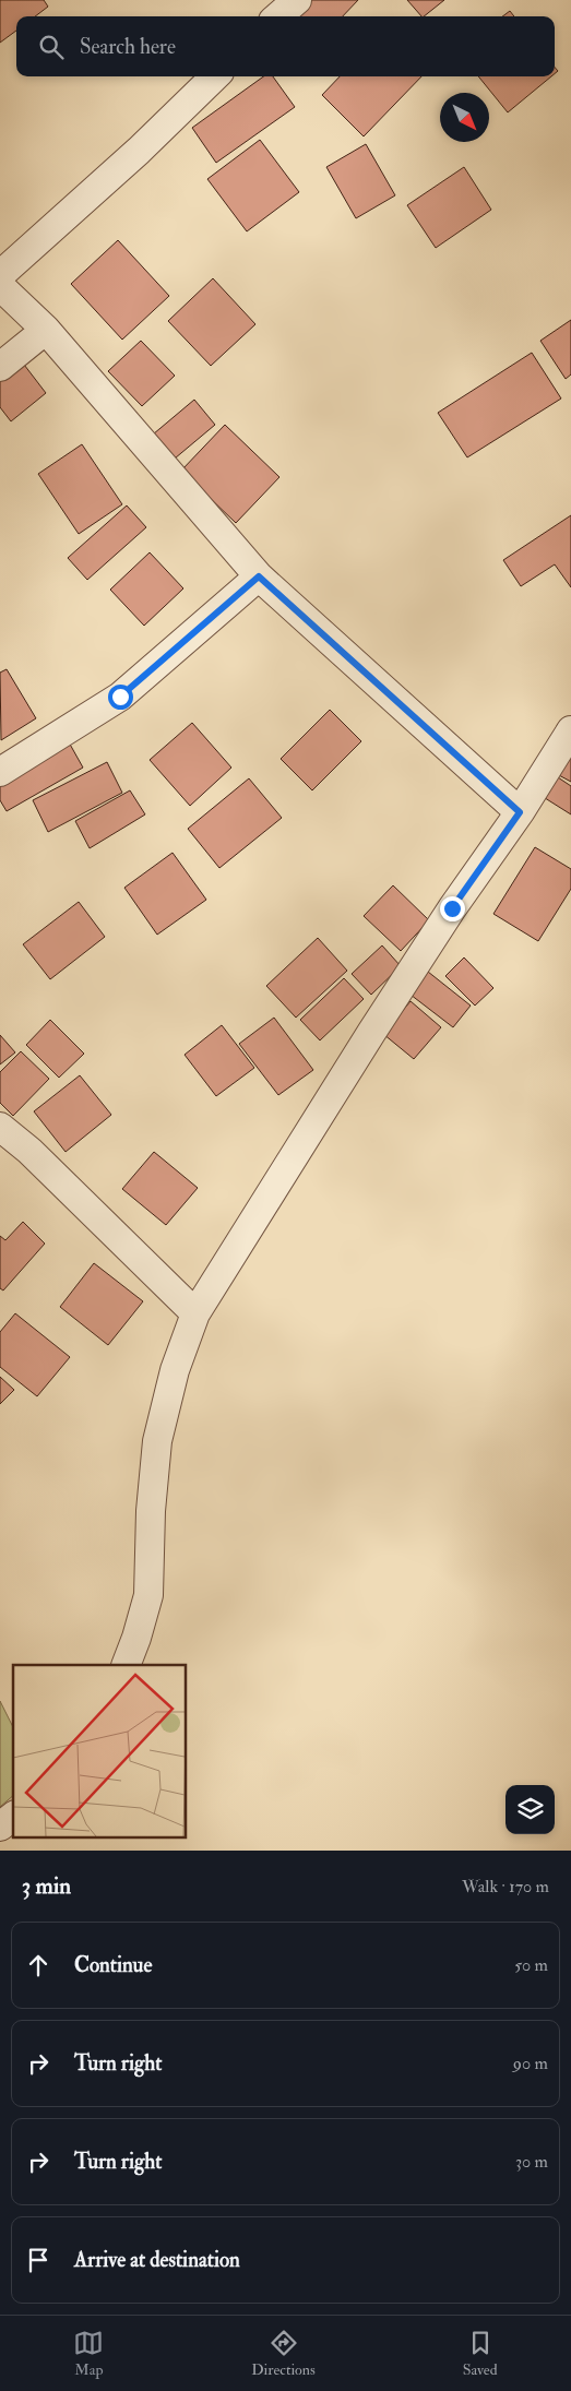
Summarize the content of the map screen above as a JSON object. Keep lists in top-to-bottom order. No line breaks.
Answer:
{"north":"bottom right","page":{"search":"Search here","heading":["3 min","Walk · 170 m"],"list":[["Continue","50 m"],["Turn right","90 m"],["Turn right","30 m"],"Arrive at destination"],"nav":["Map","Directions","Saved"]}}
